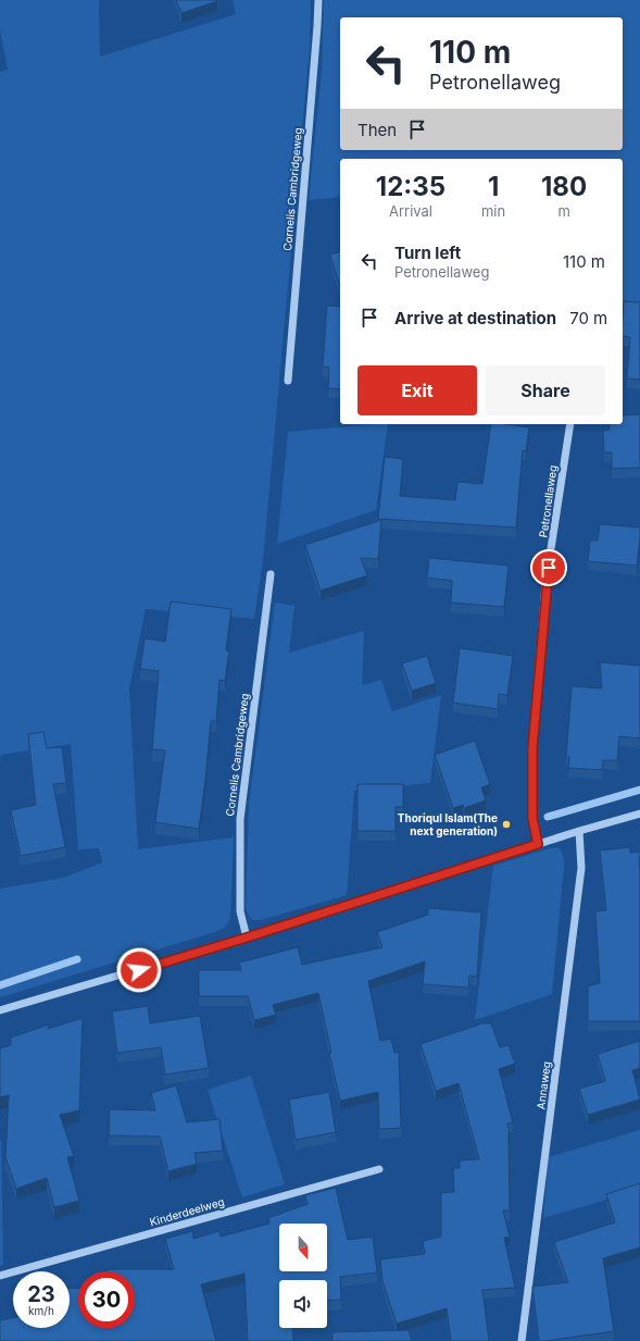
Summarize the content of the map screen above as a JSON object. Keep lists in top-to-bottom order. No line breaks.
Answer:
{"streets":{"street":["Cornelis Cambridgeweg","Petronellaweg","Annaweg","Kinderdeelweg"]},"places":["Thoriqul Islam(The next generation)"],"north":"bottom","page":{"turn":["110 m","Petronellaweg"],"then":"Then","eta":["12:35","Arrival","1","min","180","m"],"list":[{"name":"Turn left","note":"Petronellaweg","value":"110 m"},{"name":"Arrive at destination","value":"70 m"}],"buttons":["Exit","Share"],"speed":"23 km/h","limit":"30"}}
